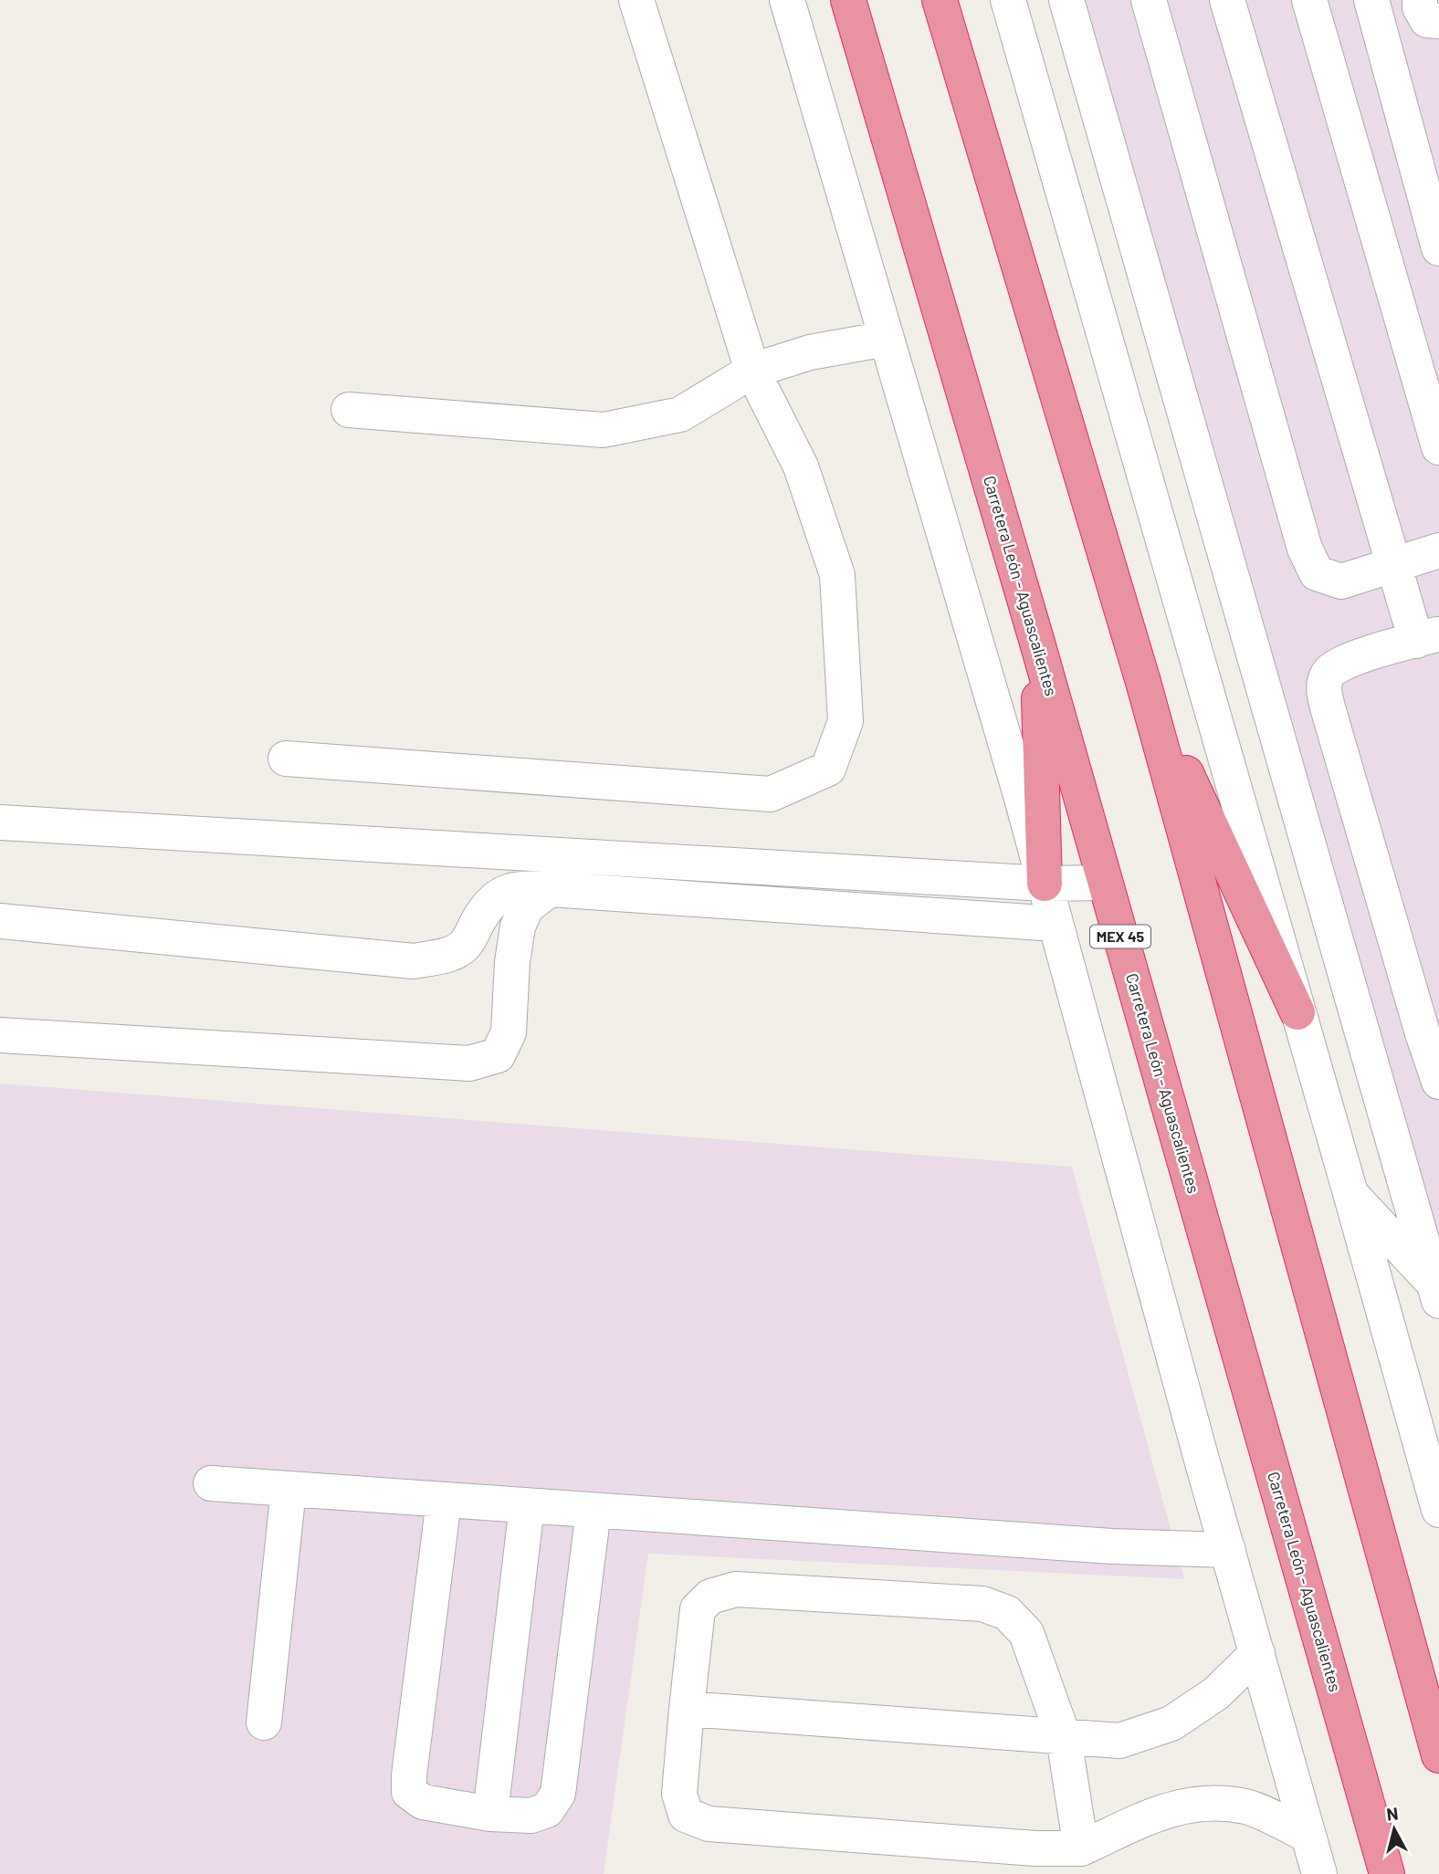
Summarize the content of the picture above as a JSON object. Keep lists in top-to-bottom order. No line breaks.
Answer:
{"streets":{"highway":["Carretera León - Aguascalientes","MEX 45"]},"north":"top"}
